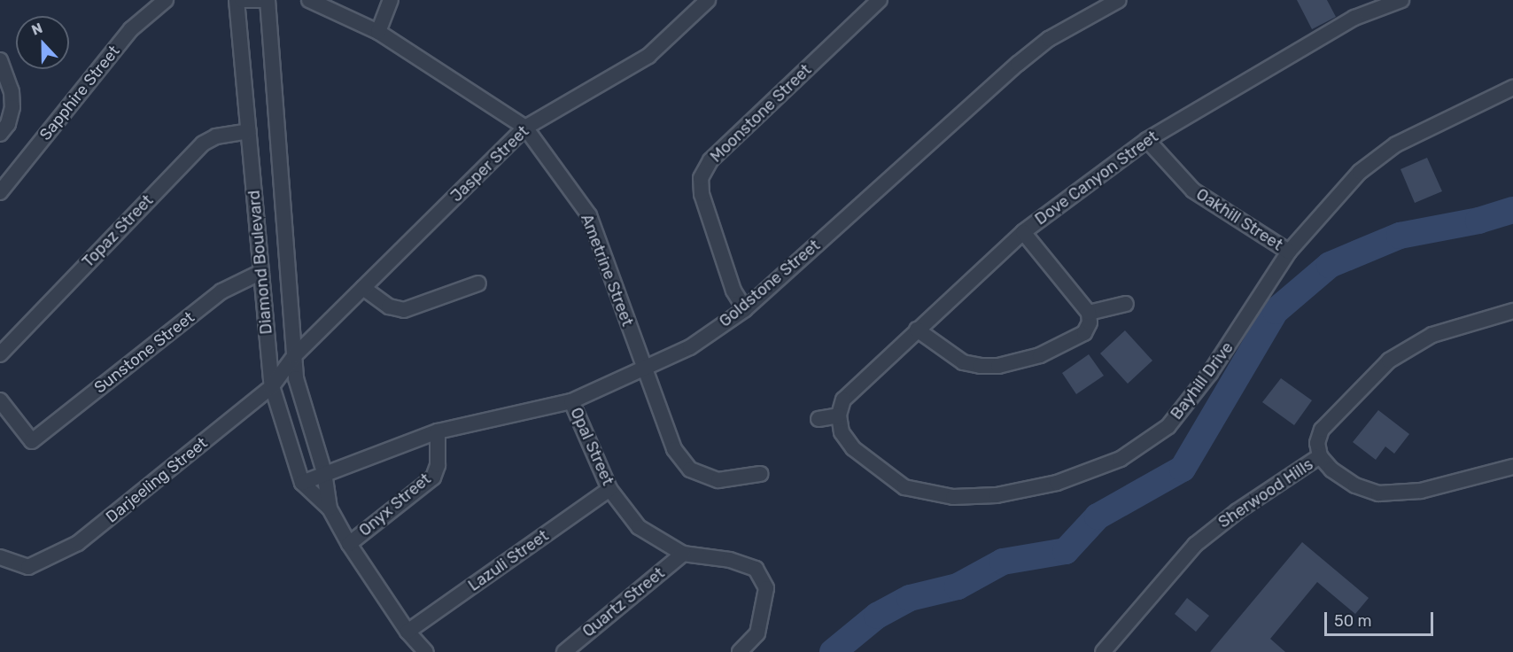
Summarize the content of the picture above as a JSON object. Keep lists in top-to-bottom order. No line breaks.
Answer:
{"streets":{"street":["Sapphire Street","Moonstone Street","Jasper Street","Dove Canyon Street","Oakhill Street","Topaz Street","Diamond Boulevard","Ametrine Street","Goldstone Street","Sunstone Street","Bayhill Drive","Opal Street","Darjeeling Street","Sherwood Hills","Onyx Street","Lazuli Street","Quartz Street"]},"crossings":[["Moonstone Street","Goldstone Street"],["Jasper Street","Diamond Boulevard"],["Jasper Street","Ametrine Street"],["Jasper Street","Darjeeling Street"],["Dove Canyon Street","Oakhill Street"],["Dove Canyon Street","Bayhill Drive"],["Oakhill Street","Bayhill Drive"],["Topaz Street","Diamond Boulevard"],["Diamond Boulevard","Goldstone Street"],["Diamond Boulevard","Sunstone Street"],["Diamond Boulevard","Darjeeling Street"],["Diamond Boulevard","Onyx Street"],["Diamond Boulevard","Lazuli Street"],["Ametrine Street","Goldstone Street"],["Goldstone Street","Opal Street"],["Goldstone Street","Onyx Street"],["Opal Street","Lazuli Street"],["Opal Street","Quartz Street"]],"scale_bar":"50 m","north":"top"}
